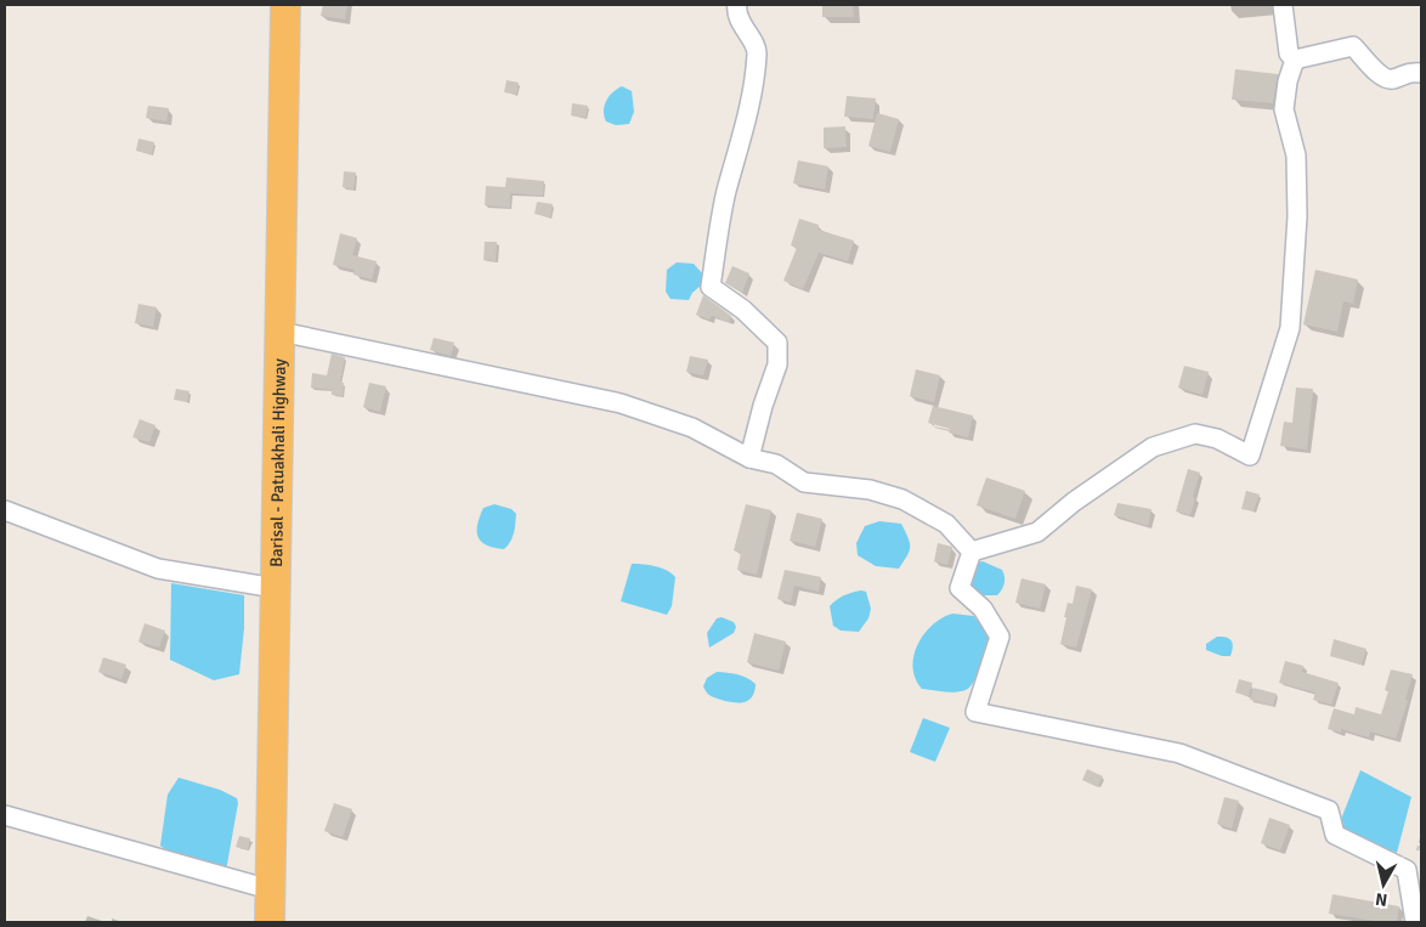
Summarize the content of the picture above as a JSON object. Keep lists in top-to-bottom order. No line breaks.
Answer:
{"streets":{"highway":["Barisal - Patuakhali Highway"]},"north":"bottom"}
